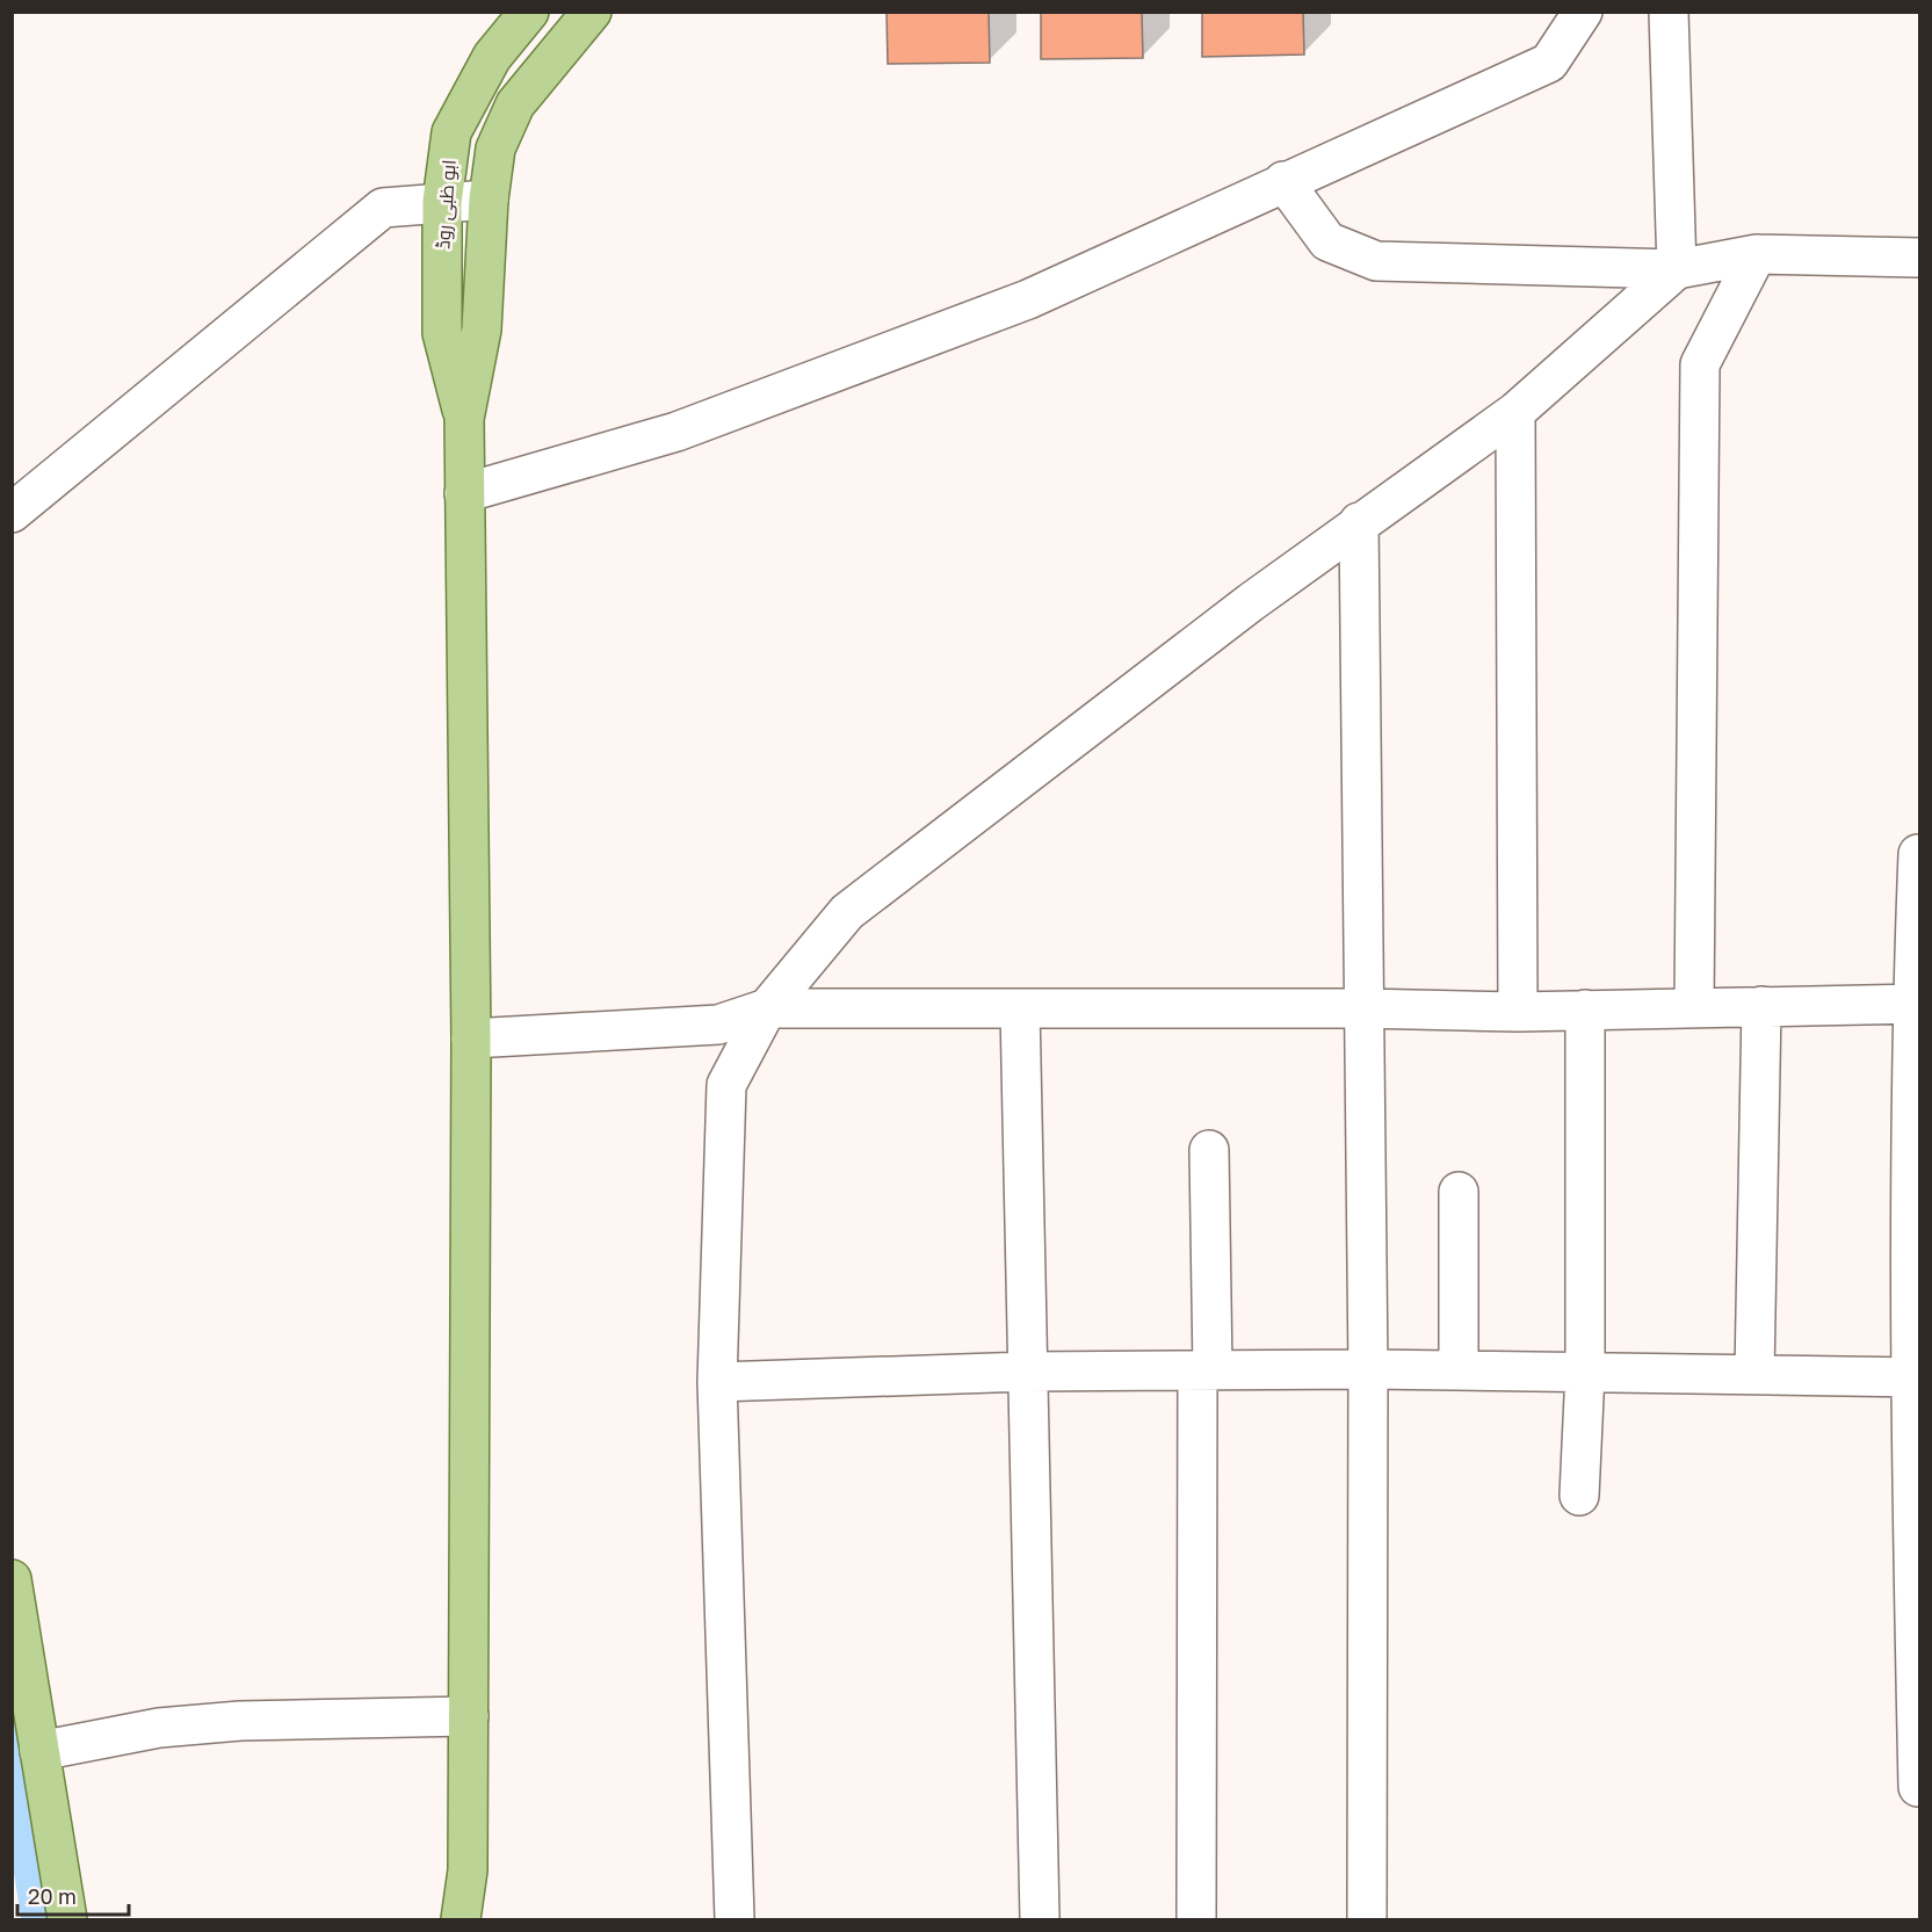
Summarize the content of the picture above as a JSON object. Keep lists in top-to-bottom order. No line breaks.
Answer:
{"streets":{"main road":["ابو ظبی روڈ"]},"scale_bar":"20 m"}
